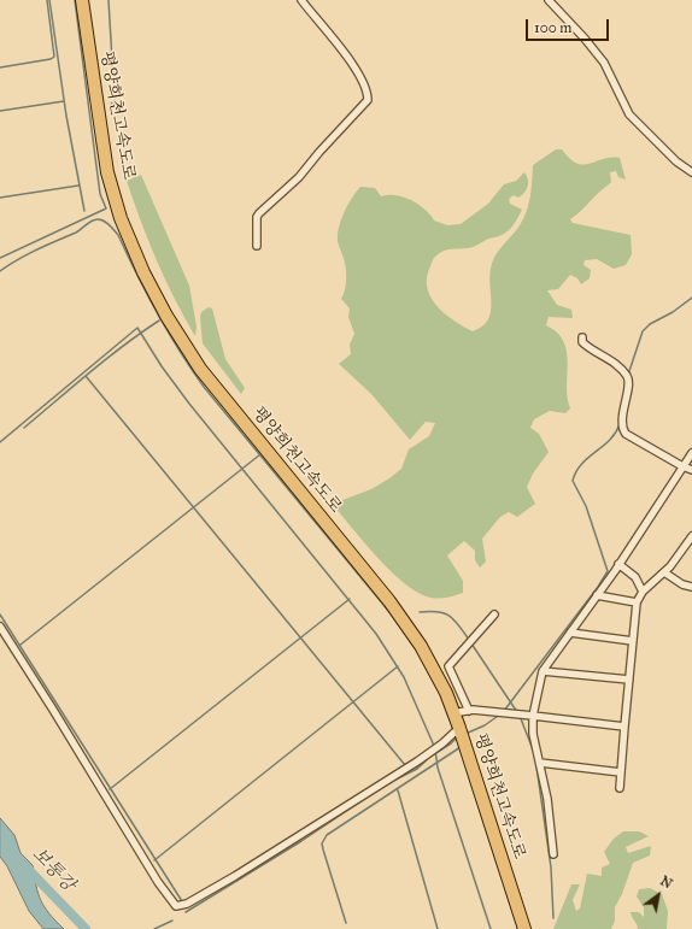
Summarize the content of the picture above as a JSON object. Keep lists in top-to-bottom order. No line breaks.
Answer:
{"streets":{"highway":["평양희천고속도로"]},"water":["보통강"],"scale_bar":"100 m","north":"top right"}
